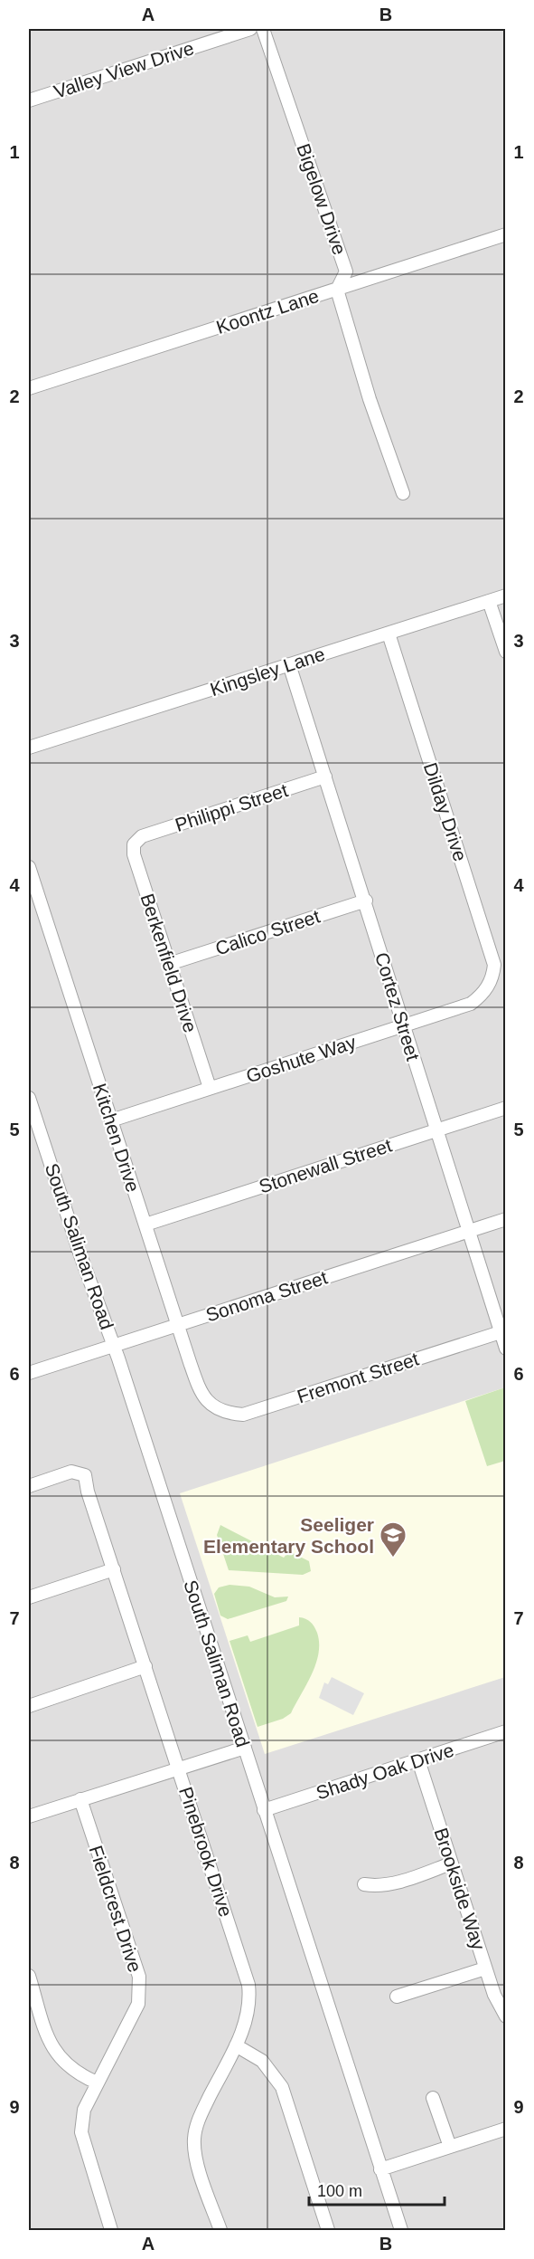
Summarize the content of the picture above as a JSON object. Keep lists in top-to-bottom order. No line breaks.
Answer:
{"streets":{"street":["Valley View Drive","Bigelow Drive","Koontz Lane","Kingsley Lane","Philippi Street","Dilday Drive","Calico Street","Berkenfield Drive","Cortez Street","Goshute Way","Kitchen Drive","Stonewall Street","South Saliman Road","Sonoma Street","Fremont Street","Shady Oak Drive","Pinebrook Drive","Brookside Way","Fieldcrest Drive"]},"crossings":[["Bigelow Drive","Koontz Lane"],["Kingsley Lane","Dilday Drive"],["Kingsley Lane","Cortez Street"],["Philippi Street","Berkenfield Drive"],["Philippi Street","Cortez Street"],["Dilday Drive","Goshute Way"],["Calico Street","Berkenfield Drive"],["Calico Street","Cortez Street"],["Berkenfield Drive","Goshute Way"],["Cortez Street","Goshute Way"],["Cortez Street","Stonewall Street"],["Cortez Street","Sonoma Street"],["Cortez Street","Fremont Street"],["Goshute Way","Kitchen Drive"],["Kitchen Drive","Stonewall Street"],["Kitchen Drive","Sonoma Street"],["Kitchen Drive","Fremont Street"],["South Saliman Road","Sonoma Street"],["South Saliman Road","Shady Oak Drive"],["Shady Oak Drive","Brookside Way"]],"places":{"school or university":["Seeliger Elementary School"]},"scale_bar":"100 m","grid":{"columns":["A","B"],"rows":["1","2","3","4","5","6","7","8","9"]}}
